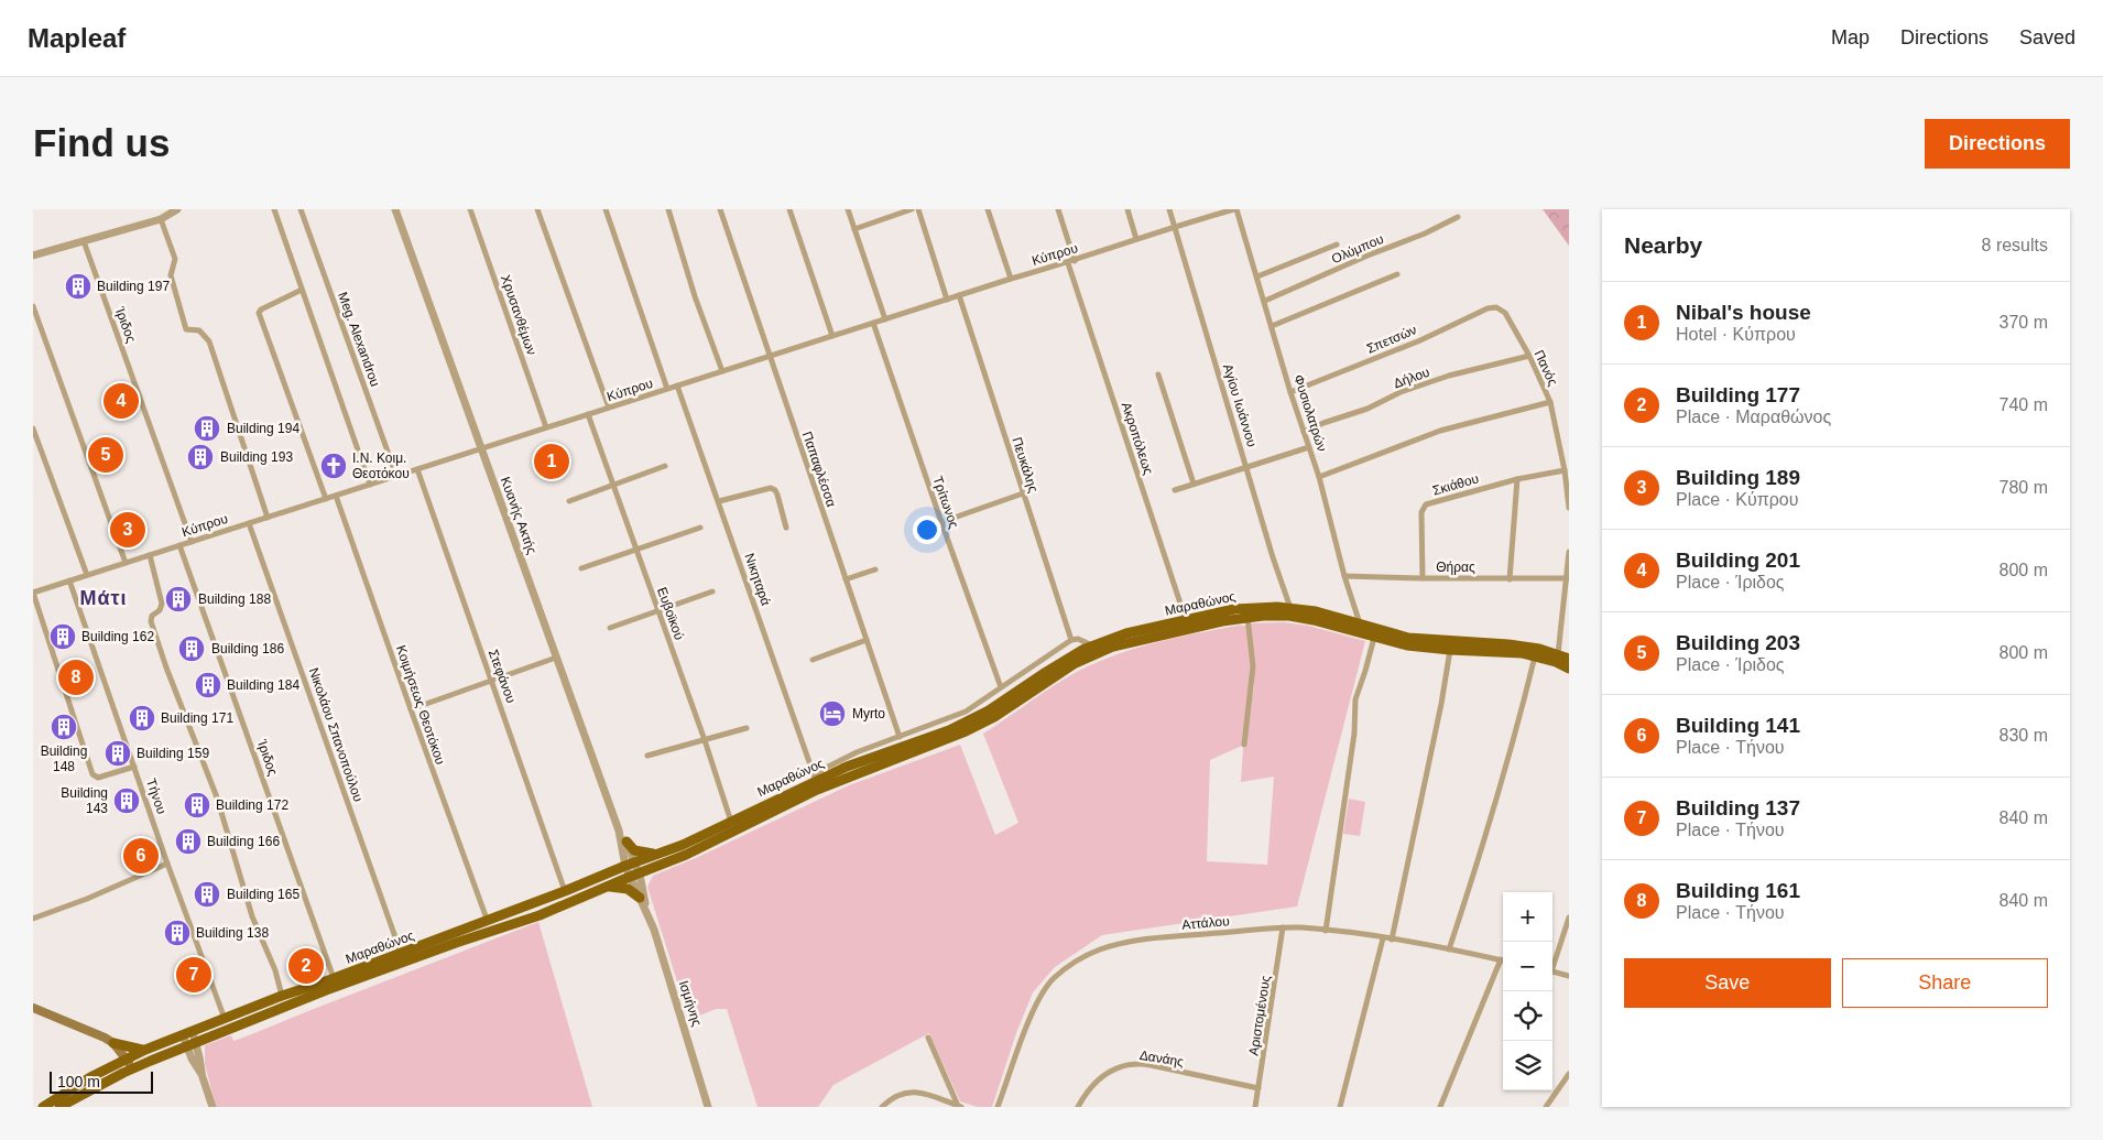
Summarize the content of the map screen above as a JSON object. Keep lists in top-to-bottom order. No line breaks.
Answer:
{"streets":{"main road":["Μαραθώνος"],"street":["Ολύμπου","Κύπρου","Χρυσανθέμων","Ίριδος","Meg. Alexandrou","Σπετσών","Πανός","Δήλου","Αγίου Ιωάννου","Φυσιολατρών","Ακροπόλεως","Πευκάλης","Παπαφλέσσα","Σκιάθου","Τρίτωνος","Κυανής Ακτής","Θήρας","Νικηταρά","Ευβοϊκού","Στεφάνου","Κοιμήσεως Θεοτόκου","Νικολάου Σπανοπούλου","Τήνου","Αττάλου","Ισμήνης","Αριστομένους","Δανάης"]},"crossings":[["Ολύμπου","Φυσιολατρών"],["Κύπρου","Χρυσανθέμων"],["Κύπρου","Ίριδος"],["Κύπρου","Meg. Alexandrou"],["Κύπρου","Αγίου Ιωάννου"],["Κύπρου","Φυσιολατρών"],["Κύπρου","Ακροπόλεως"],["Κύπρου","Πευκάλης"],["Κύπρου","Παπαφλέσσα"],["Κύπρου","Τρίτωνος"],["Κύπρου","Κυανής Ακτής"],["Κύπρου","Νικηταρά"],["Κύπρου","Ευβοϊκού"],["Κύπρου","Στεφάνου"],["Κύπρου","Κοιμήσεως Θεοτόκου"],["Κύπρου","Νικολάου Σπανοπούλου"],["Κύπρου","Τήνου"],["Ίριδος","Μαραθώνος"],["Σπετσών","Πανός"],["Σπετσών","Φυσιολατρών"],["Πανός","Δήλου"],["Πανός","Σκιάθου"],["Δήλου","Φυσιολατρών"],["Αγίου Ιωάννου","Μαραθώνος"],["Φυσιολατρών","Θήρας"],["Φυσιολατρών","Μαραθώνος"],["Ακροπόλεως","Μαραθώνος"],["Σκιάθου","Θήρας"],["Κυανής Ακτής","Μαραθώνος"],["Νικηταρά","Μαραθώνος"],["Μαραθώνος","Ευβοϊκού"],["Μαραθώνος","Στεφάνου"],["Μαραθώνος","Κοιμήσεως Θεοτόκου"],["Μαραθώνος","Νικολάου Σπανοπούλου"],["Μαραθώνος","Τήνου"],["Αττάλου","Αριστομένους"],["Αριστομένους","Δανάης"]],"districts":["Μάτι"],"places":{"building":["Building 197","Building 194","Building 193","Building 188","Building 162","Building 186","Building 184","Building 171","Building 148","Building 159","Building 143","Building 172","Building 166","Building 165","Building 138"],"church":["Ι.Ν. Κοιμ. Θεοτόκου"],"hotel":["Myrto"]},"scale_bar":"100 m","page":{"header":"Mapleaf","nav":["Map","Directions","Saved"],"buttons":["Directions",["Save","Share"]],"title":"Find us","heading":["Nearby","8 results"],"list":[{"mark":"1","name":"Nibal's house","note":"Hotel · Κύπρου","value":"370 m"},{"mark":"2","name":"Building 177","note":"Place · Μαραθώνος","value":"740 m"},{"mark":"3","name":"Building 189","note":"Place · Κύπρου","value":"780 m"},{"mark":"4","name":"Building 201","note":"Place · Ίριδος","value":"800 m"},{"mark":"5","name":"Building 203","note":"Place · Ίριδος","value":"800 m"},{"mark":"6","name":"Building 141","note":"Place · Τήνου","value":"830 m"},{"mark":"7","name":"Building 137","note":"Place · Τήνου","value":"840 m"},{"mark":"8","name":"Building 161","note":"Place · Τήνου","value":"840 m"}],"pins":["4","5","1","3","8","6","2","7"],"map_buttons":["+","−"],"scale":"100 m"}}
